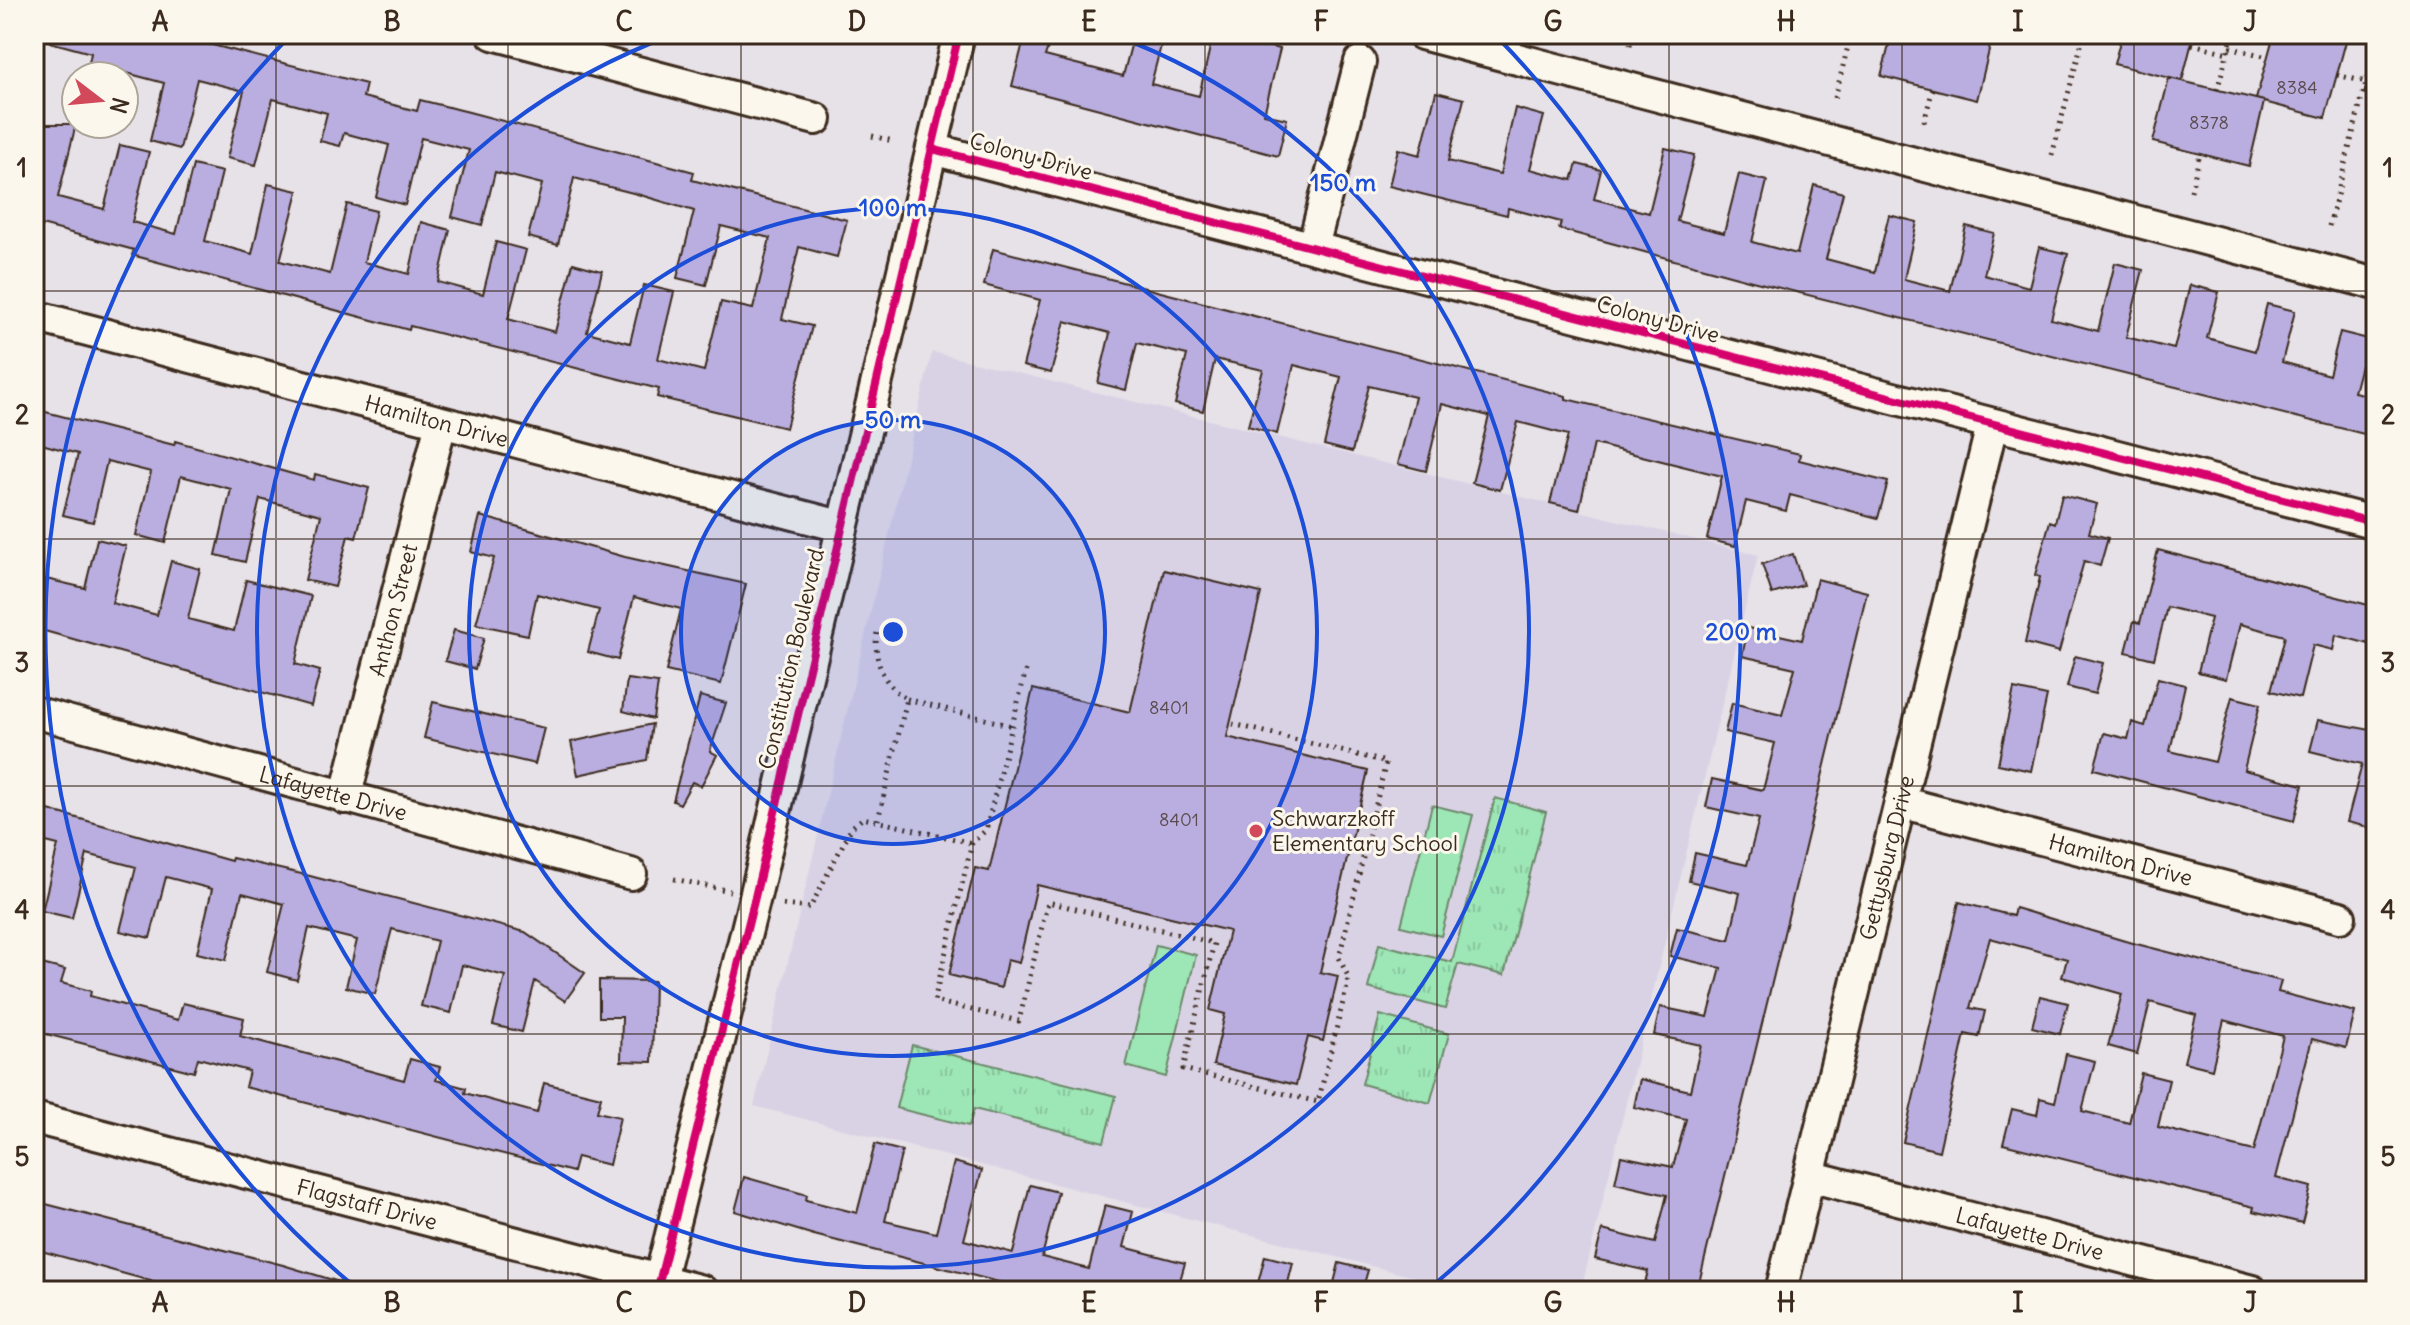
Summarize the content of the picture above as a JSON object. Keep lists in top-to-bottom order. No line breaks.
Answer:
{"streets":{"street":["Colony Drive","Hamilton Drive","Anthon Street","Constitution Boulevard","Lafayette Drive","Gettysburg Drive","Flagstaff Drive"]},"crossings":[["Colony Drive","Constitution Boulevard"],["Colony Drive","Gettysburg Drive"],["Hamilton Drive","Anthon Street"],["Hamilton Drive","Constitution Boulevard"],["Hamilton Drive","Gettysburg Drive"],["Anthon Street","Lafayette Drive"],["Constitution Boulevard","Flagstaff Drive"],["Lafayette Drive","Gettysburg Drive"]],"places":["Schwarzkoff Elementary School"],"house_numbers":["8384","8378","8401","8401"],"north":"right","grid":{"columns":["A","B","C","D","E","F","G","H","I","J"],"rows":["1","2","3","4","5"]},"rings":["150 m","100 m","50 m","200 m"]}
